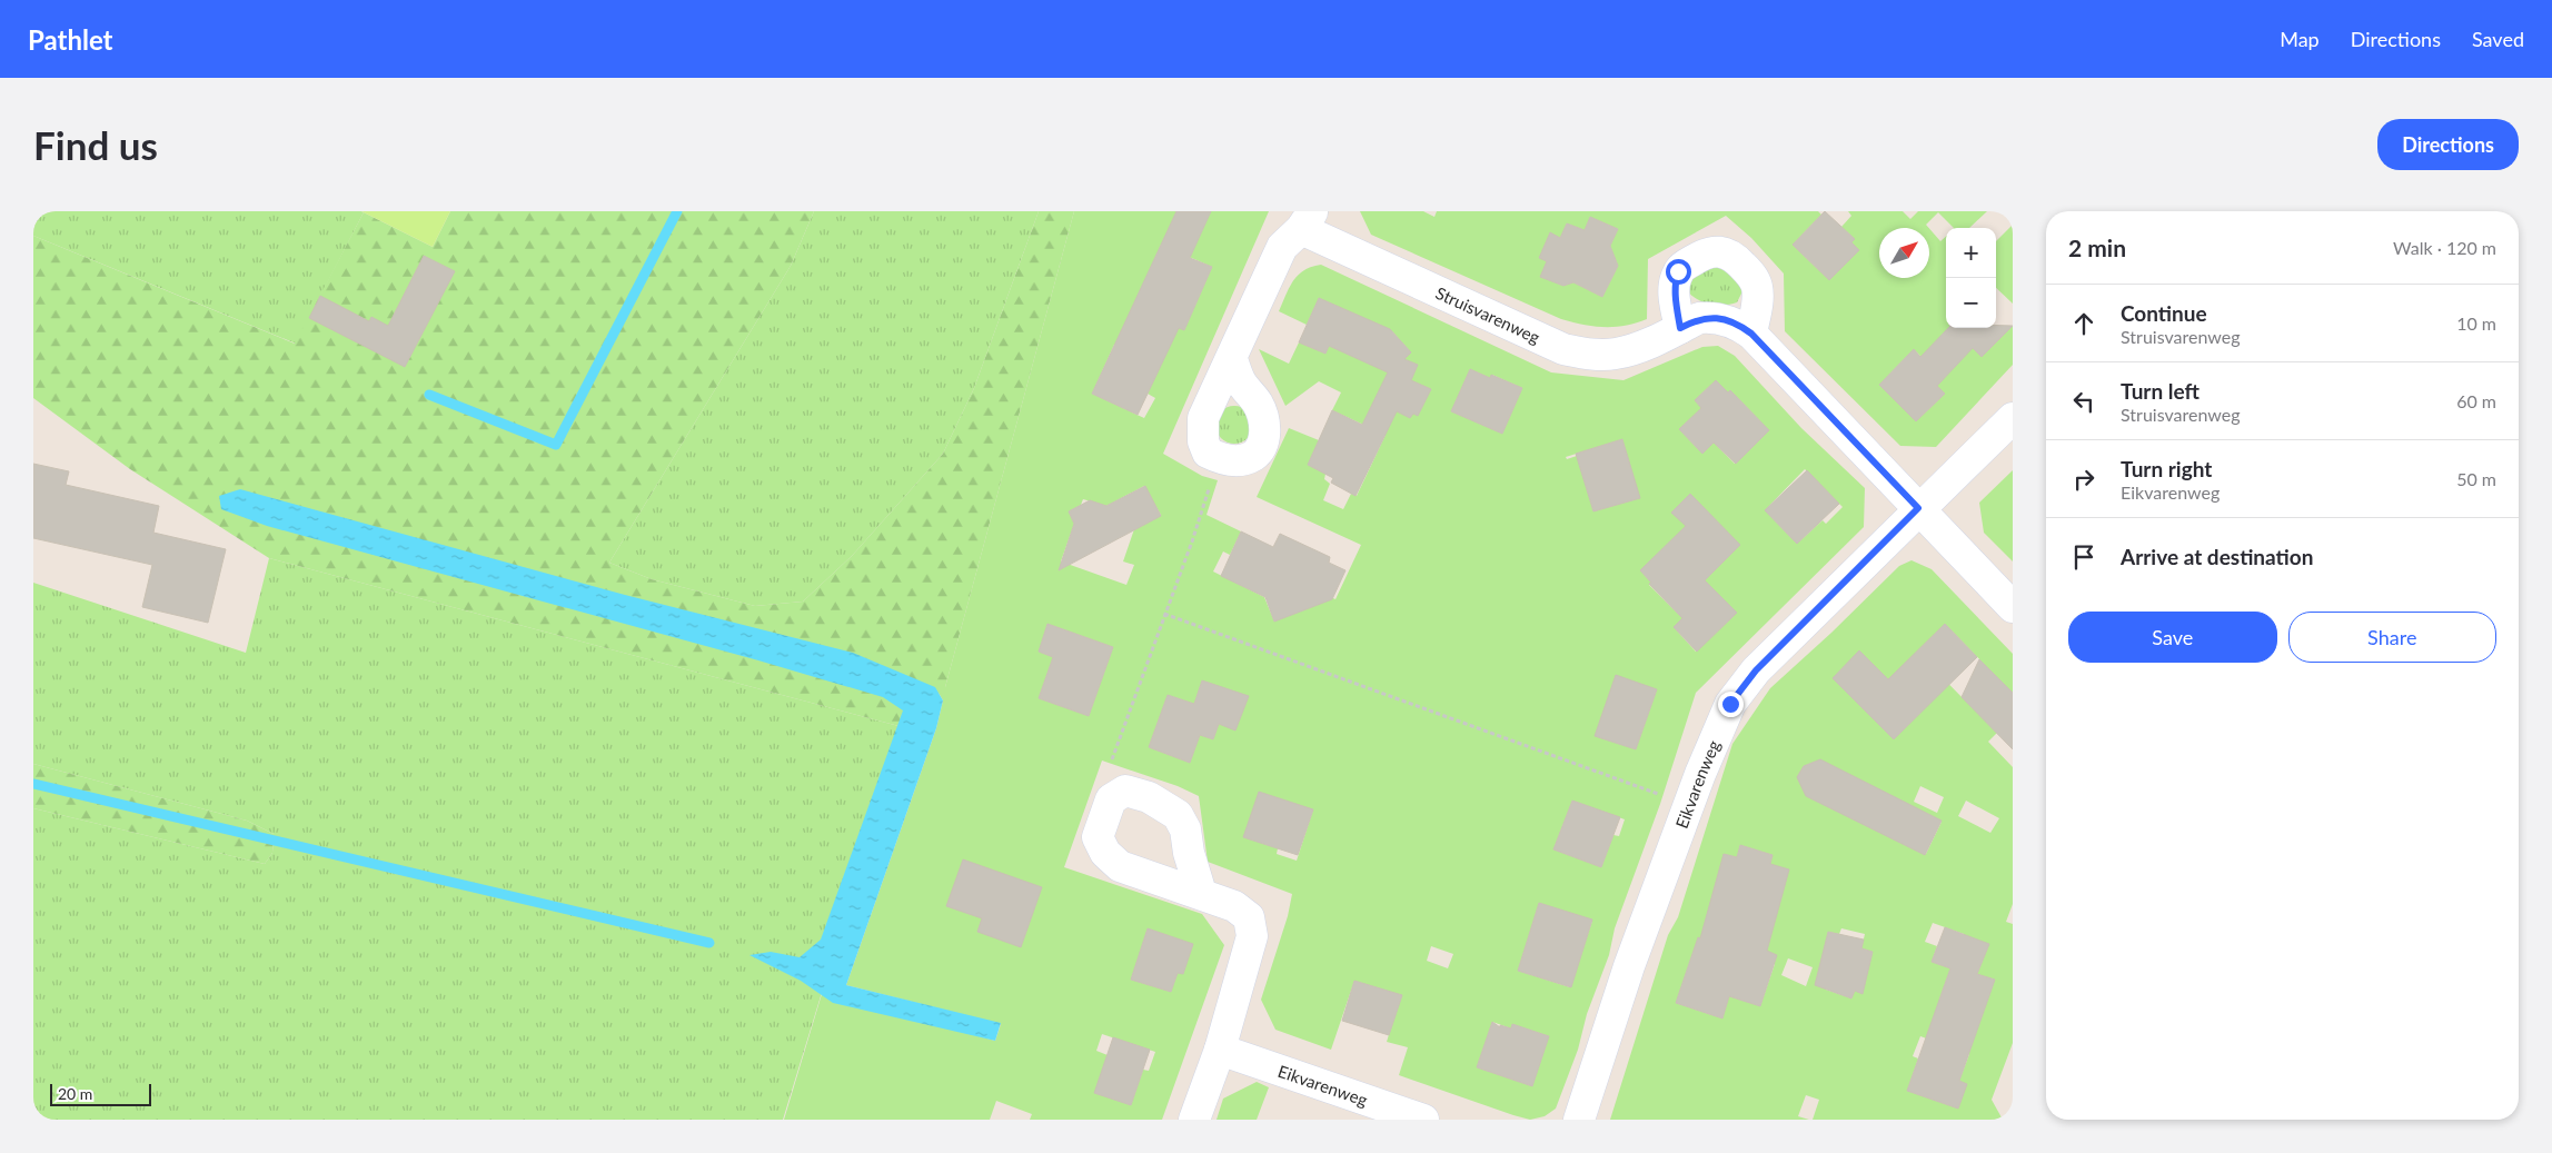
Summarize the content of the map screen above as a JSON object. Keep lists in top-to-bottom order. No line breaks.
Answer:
{"streets":{"street":["Struisvarenweg","Eikvarenweg"]},"crossings":[["Struisvarenweg","Eikvarenweg"]],"scale_bar":"20 m","north":"top right","page":{"header":"Pathlet","nav":["Map","Directions","Saved"],"buttons":["Directions",["Save","Share"]],"title":"Find us","heading":["2 min","Walk · 120 m"],"map_buttons":["+","−"],"list":[["Continue","Struisvarenweg","10 m"],["Turn left","Struisvarenweg","60 m"],["Turn right","Eikvarenweg","50 m"],"Arrive at destination"],"scale":"20 m"}}
